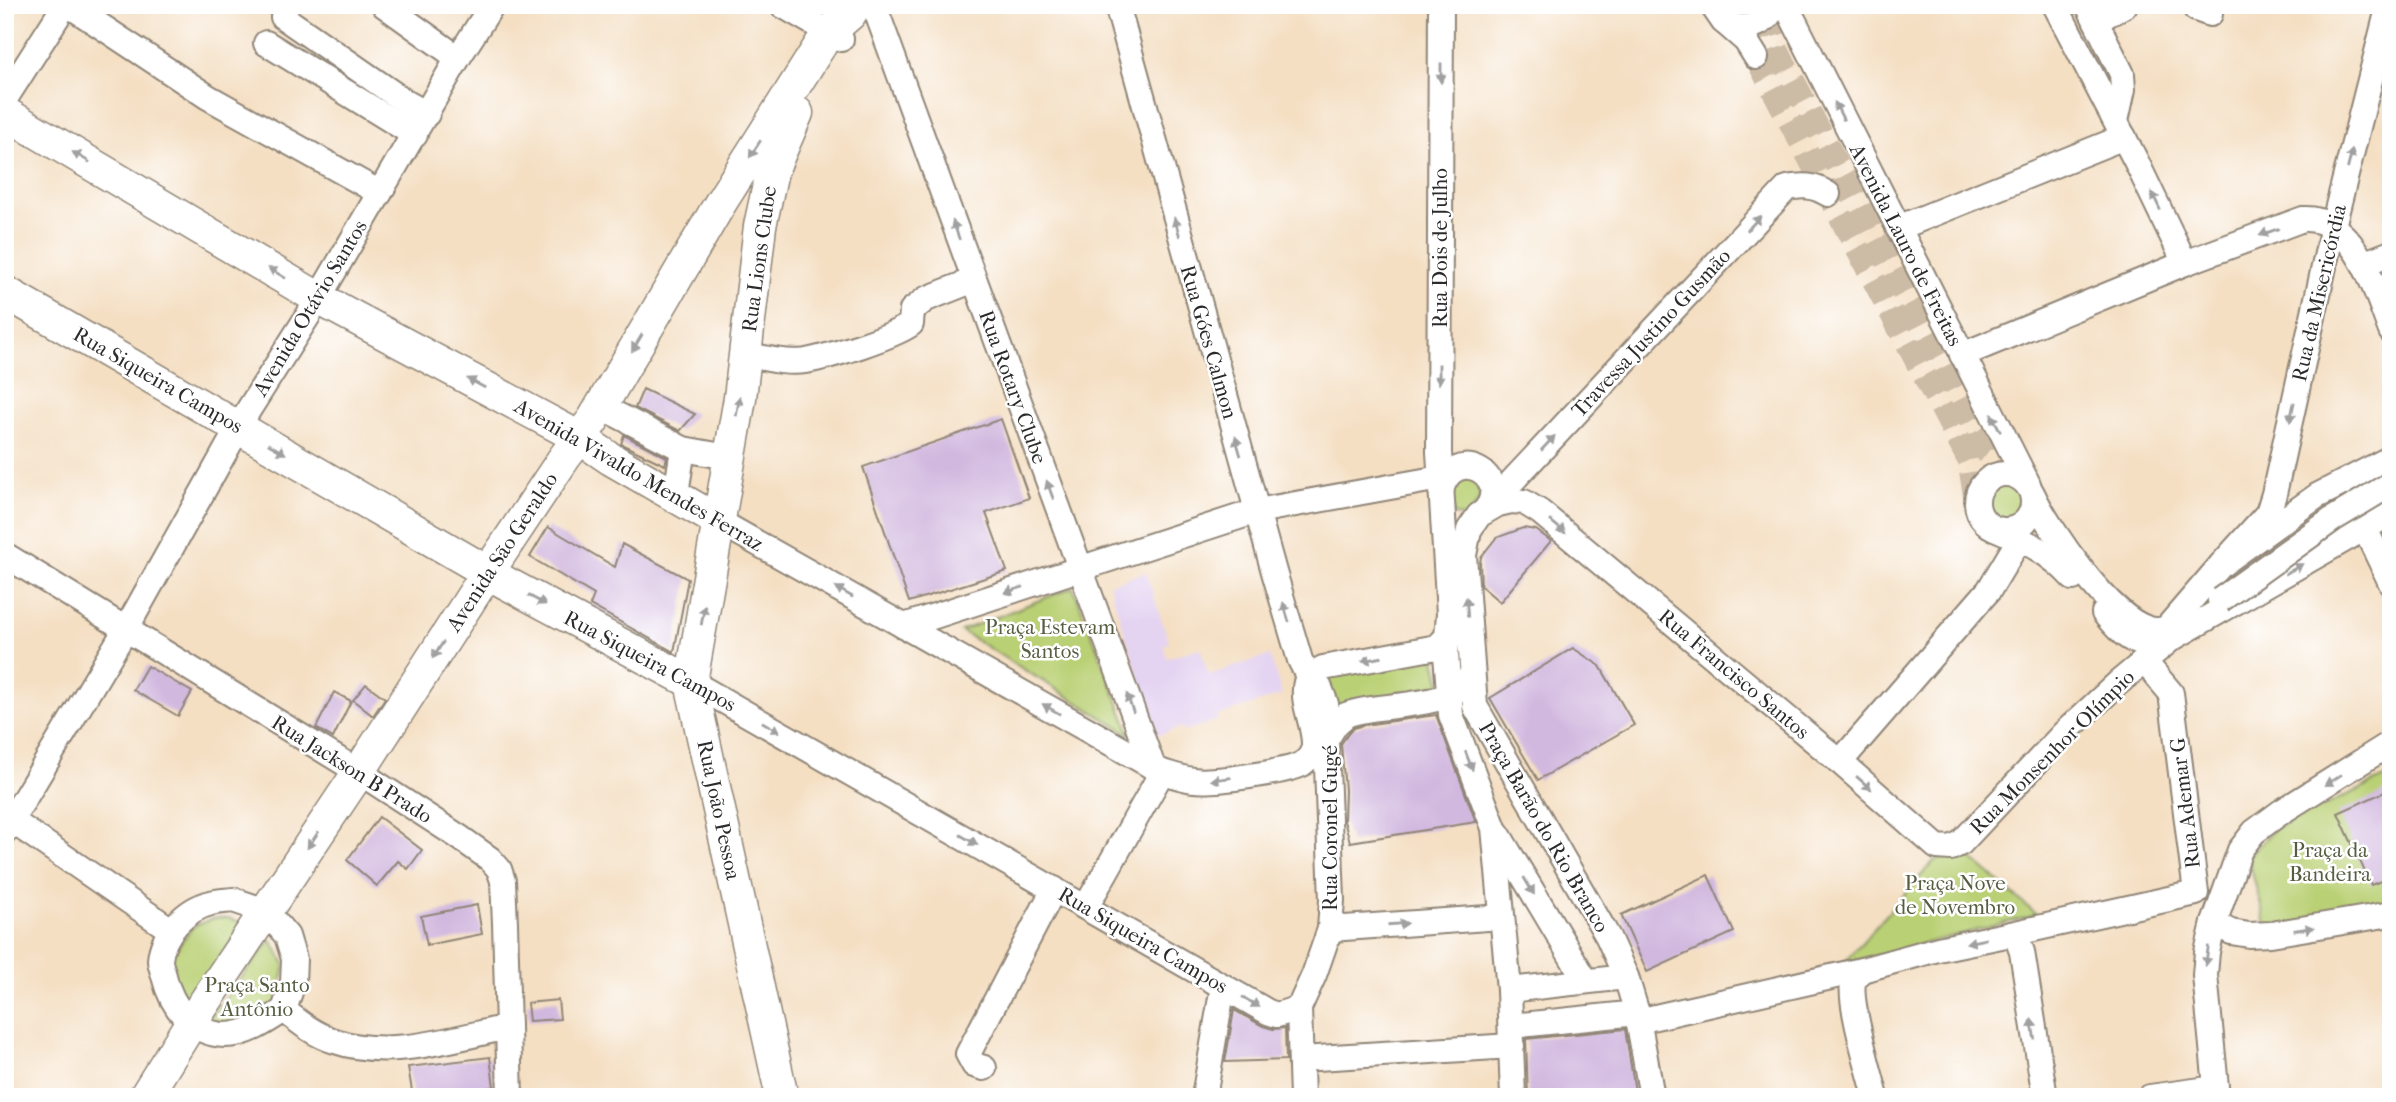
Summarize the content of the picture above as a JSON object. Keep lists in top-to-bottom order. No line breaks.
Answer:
{"streets":{"main road":["Rua Lions Clube","Rua Siqueira Campos","Avenida Vivaldo Mendes Ferraz","Avenida São Geraldo","Rua João Pessoa"],"street":["Avenida Lauro de Freitas","Rua Dois de Julho","Rua da Misericórdia","Avenida Otávio Santos","Travessa Justino Gusmão","Rua Góes Calmon","Rua Rotary Clube","Rua Francisco Santos","Rua Monsenhor Olímpio","Rua Jackson B Prado","Rua Ademar G","Praça Barão do Rio Branco","Rua Coronel Gugé"]},"crossings":[["Avenida Lauro de Freitas","Rua Monsenhor Olímpio"],["Rua Dois de Julho","Travessa Justino Gusmão"],["Rua Dois de Julho","Rua Francisco Santos"],["Rua Dois de Julho","Praça Barão do Rio Branco"],["Rua Lions Clube","Rua Rotary Clube"],["Rua Lions Clube","Avenida Vivaldo Mendes Ferraz"],["Rua Lions Clube","Avenida São Geraldo"],["Rua Lions Clube","Rua João Pessoa"],["Avenida Otávio Santos","Rua Siqueira Campos"],["Avenida Otávio Santos","Avenida Vivaldo Mendes Ferraz"],["Avenida Otávio Santos","Rua Jackson B Prado"],["Travessa Justino Gusmão","Rua Francisco Santos"],["Travessa Justino Gusmão","Praça Barão do Rio Branco"],["Rua Góes Calmon","Rua Coronel Gugé"],["Rua Siqueira Campos","Avenida São Geraldo"],["Rua Siqueira Campos","Rua João Pessoa"],["Rua Siqueira Campos","Rua Coronel Gugé"],["Rua Rotary Clube","Avenida Vivaldo Mendes Ferraz"],["Rua Rotary Clube","Avenida São Geraldo"],["Avenida Vivaldo Mendes Ferraz","Avenida São Geraldo"],["Avenida Vivaldo Mendes Ferraz","Rua João Pessoa"],["Avenida São Geraldo","Rua Jackson B Prado"],["Rua Francisco Santos","Rua Monsenhor Olímpio"],["Rua Francisco Santos","Praça Barão do Rio Branco"],["Rua Monsenhor Olímpio","Rua Ademar G"]],"one_way":["Avenida Lauro de Freitas","Rua Dois de Julho","Travessa Justino Gusmão","Rua Góes Calmon","Rua Siqueira Campos","Rua Rotary Clube","Avenida Vivaldo Mendes Ferraz","Avenida São Geraldo","Rua Francisco Santos"],"parks":["Praça Estevam Santos","Praça da Bandeira","Praça Nove de Novembro","Praça Santo Antônio"]}
